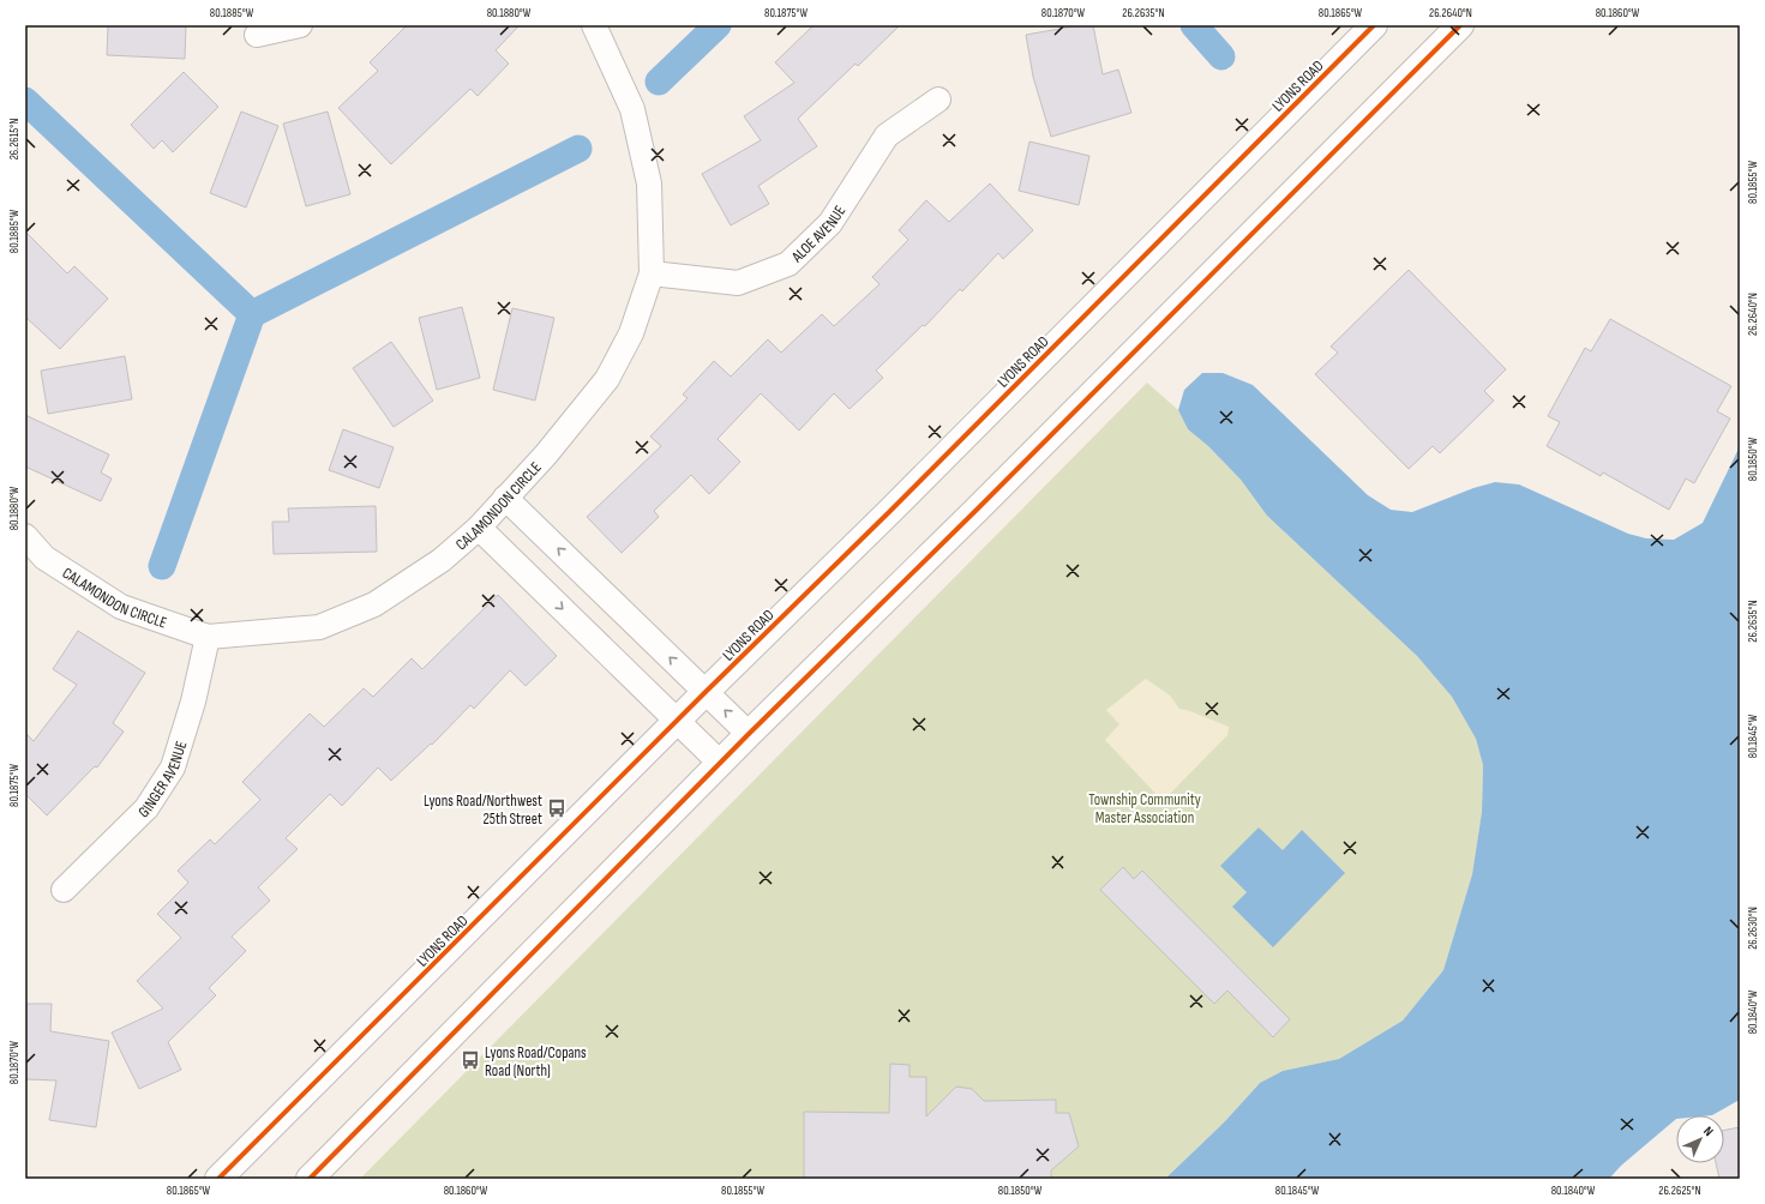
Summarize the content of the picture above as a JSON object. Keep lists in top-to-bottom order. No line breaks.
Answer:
{"streets":{"main road":["LYONS ROAD"],"street":["ALOE AVENUE","CALAMONDON CIRCLE","GINGER AVENUE"]},"crossings":[["ALOE AVENUE","CALAMONDON CIRCLE"],["CALAMONDON CIRCLE","GINGER AVENUE"]],"parks":["Township Community Master Association"],"places":{"bus stop":["Lyons Road/Northwest 25th Street","Lyons Road/Copans Road (North)"]},"north":"top right","coordinates":["80.1885°W","80.1880°W","80.1875°W","80.1870°W","26.2635°N","80.1865°W","26.2640°N","80.1860°W","26.2615°N","80.1855°W","80.1850°W","80.1845°W","26.2630°N","80.1840°W","26.2625°N"]}
